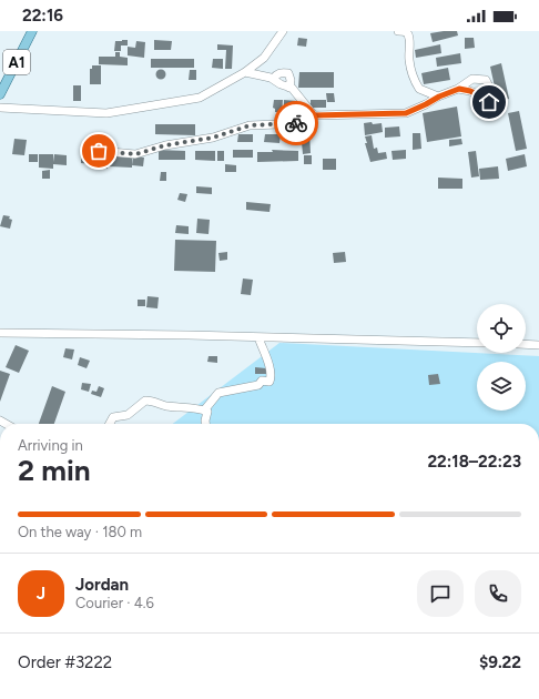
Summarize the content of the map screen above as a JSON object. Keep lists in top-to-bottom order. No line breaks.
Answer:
{"streets":{"main road":["A1"]},"page":{"status":"22:16","heading":["2 min","Arriving in","22:18–22:23"],"panel":["Jordan","Courier · 4.6","Order #3222","$9.22"],"bar":"On the way · 180 m","round":"J"}}
